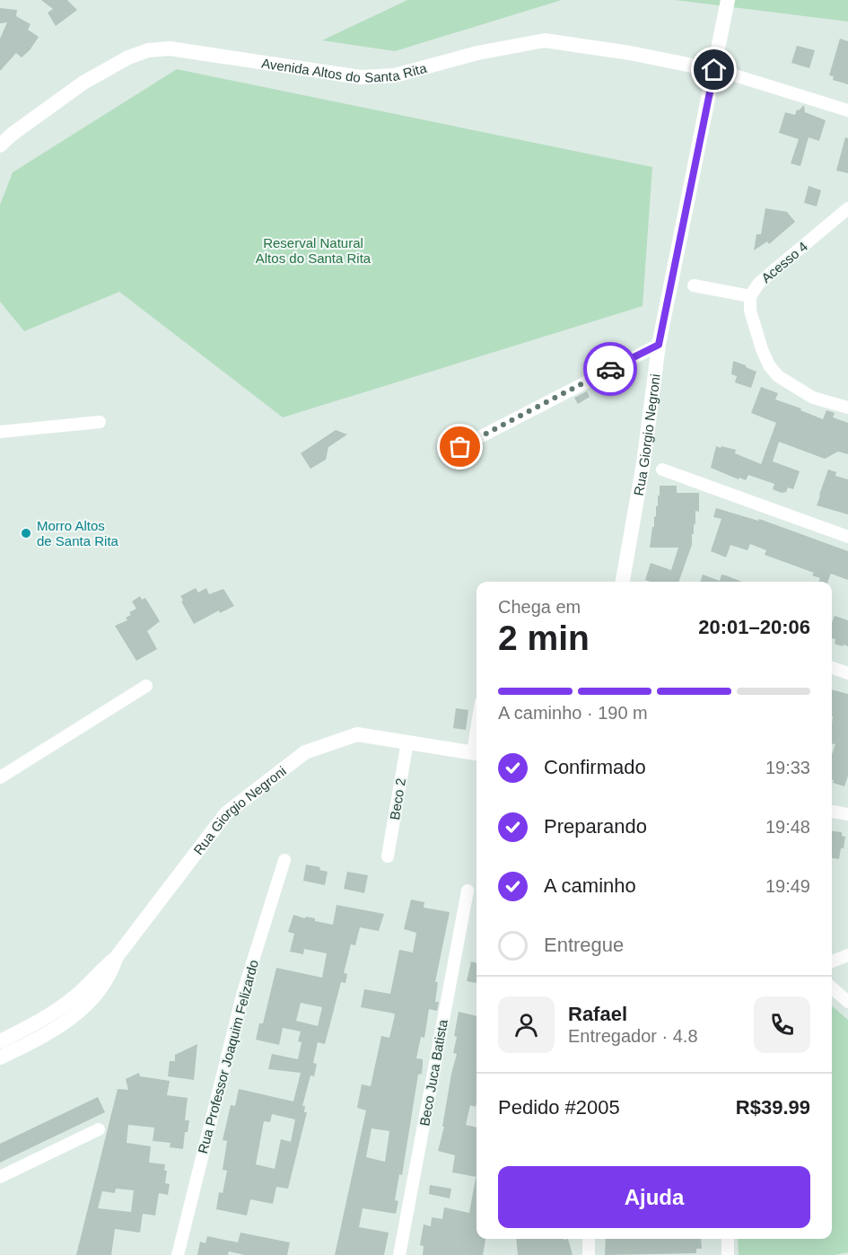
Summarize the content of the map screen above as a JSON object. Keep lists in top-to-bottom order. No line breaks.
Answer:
{"streets":{"street":["Avenida Altos do Santa Rita","Acesso 4","Rua Giorgio Negroni","Beco 2","Rua Professor Joaquim Felizardo","Beco Juca Batista"]},"crossings":[["Avenida Altos do Santa Rita","Rua Giorgio Negroni"],["Rua Giorgio Negroni","Beco 2"]],"parks":["Reserval Natural Altos do Santa Rita"],"places":["Morro Altos de Santa Rita"],"page":{"heading":["2 min","Chega em","20:01–20:06"],"panel":["Rafael","Entregador · 4.8","Pedido #2005","R$39.99"],"bar":"A caminho · 190 m","list":[["Confirmado","19:33"],["Preparando","19:48"],["A caminho","19:49"],"Entregue"],"buttons":"Ajuda"}}
